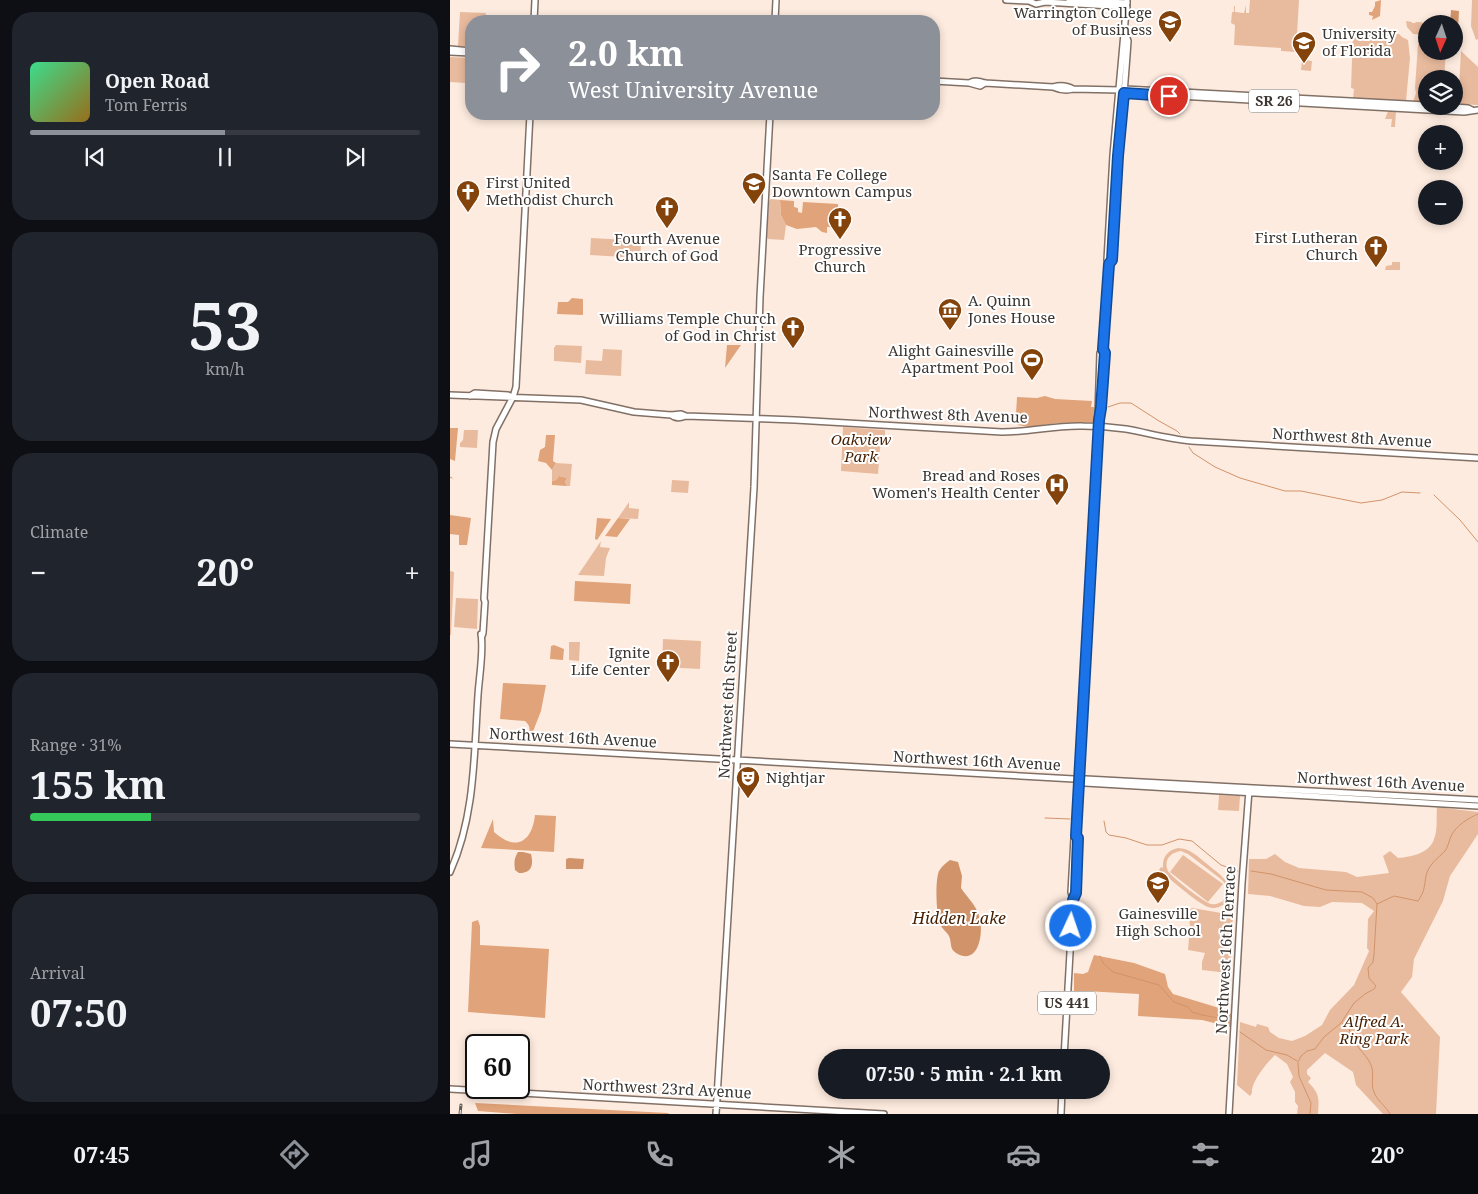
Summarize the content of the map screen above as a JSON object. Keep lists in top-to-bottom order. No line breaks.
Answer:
{"streets":{"main road":["SR 26","Northwest 8th Avenue","Northwest 6th Street","Northwest 16th Avenue","Northwest 16th Terrace","US 441","Northwest 23rd Avenue"]},"crossings":[["SR 26","US 441"],["Northwest 8th Avenue","Northwest 6th Street"],["Northwest 6th Street","Northwest 16th Avenue"],["Northwest 6th Street","Northwest 23rd Avenue"],["Northwest 16th Avenue","Northwest 16th Terrace"],["Northwest 16th Avenue","US 441"]],"water":["Hidden Lake"],"parks":["Oakview Park","Alfred A. Ring Park"],"places":{"school or university":["Warrington College of Business","University of Florida","Santa Fe College Downtown Campus","Gainesville High School"],"church":["First United Methodist Church","Fourth Avenue Church of God","Progressive Church","First Lutheran Church","Williams Temple Church of God in Christ","Ignite Life Center"],"museum":["A. Quinn Jones House"],"sports":["Alight Gainesville Apartment Pool"],"hospital":["Bread and Roses Women's Health Center"],"theatre":["Nightjar"]},"north":"bottom","page":{"map_buttons":["+","−"],"turn":["2.0 km","West University Avenue"],"song":["Open Road","Tom Ferris"],"tile":[["53","km/h"],"Climate",["Range · 31%","155 km"],["Arrival","07:50"]],"heat":["−","20°","+"],"limit":"60","trip":"07:50 · 5 min · 2.1 km","tabs":["07:45","20°"]}}
